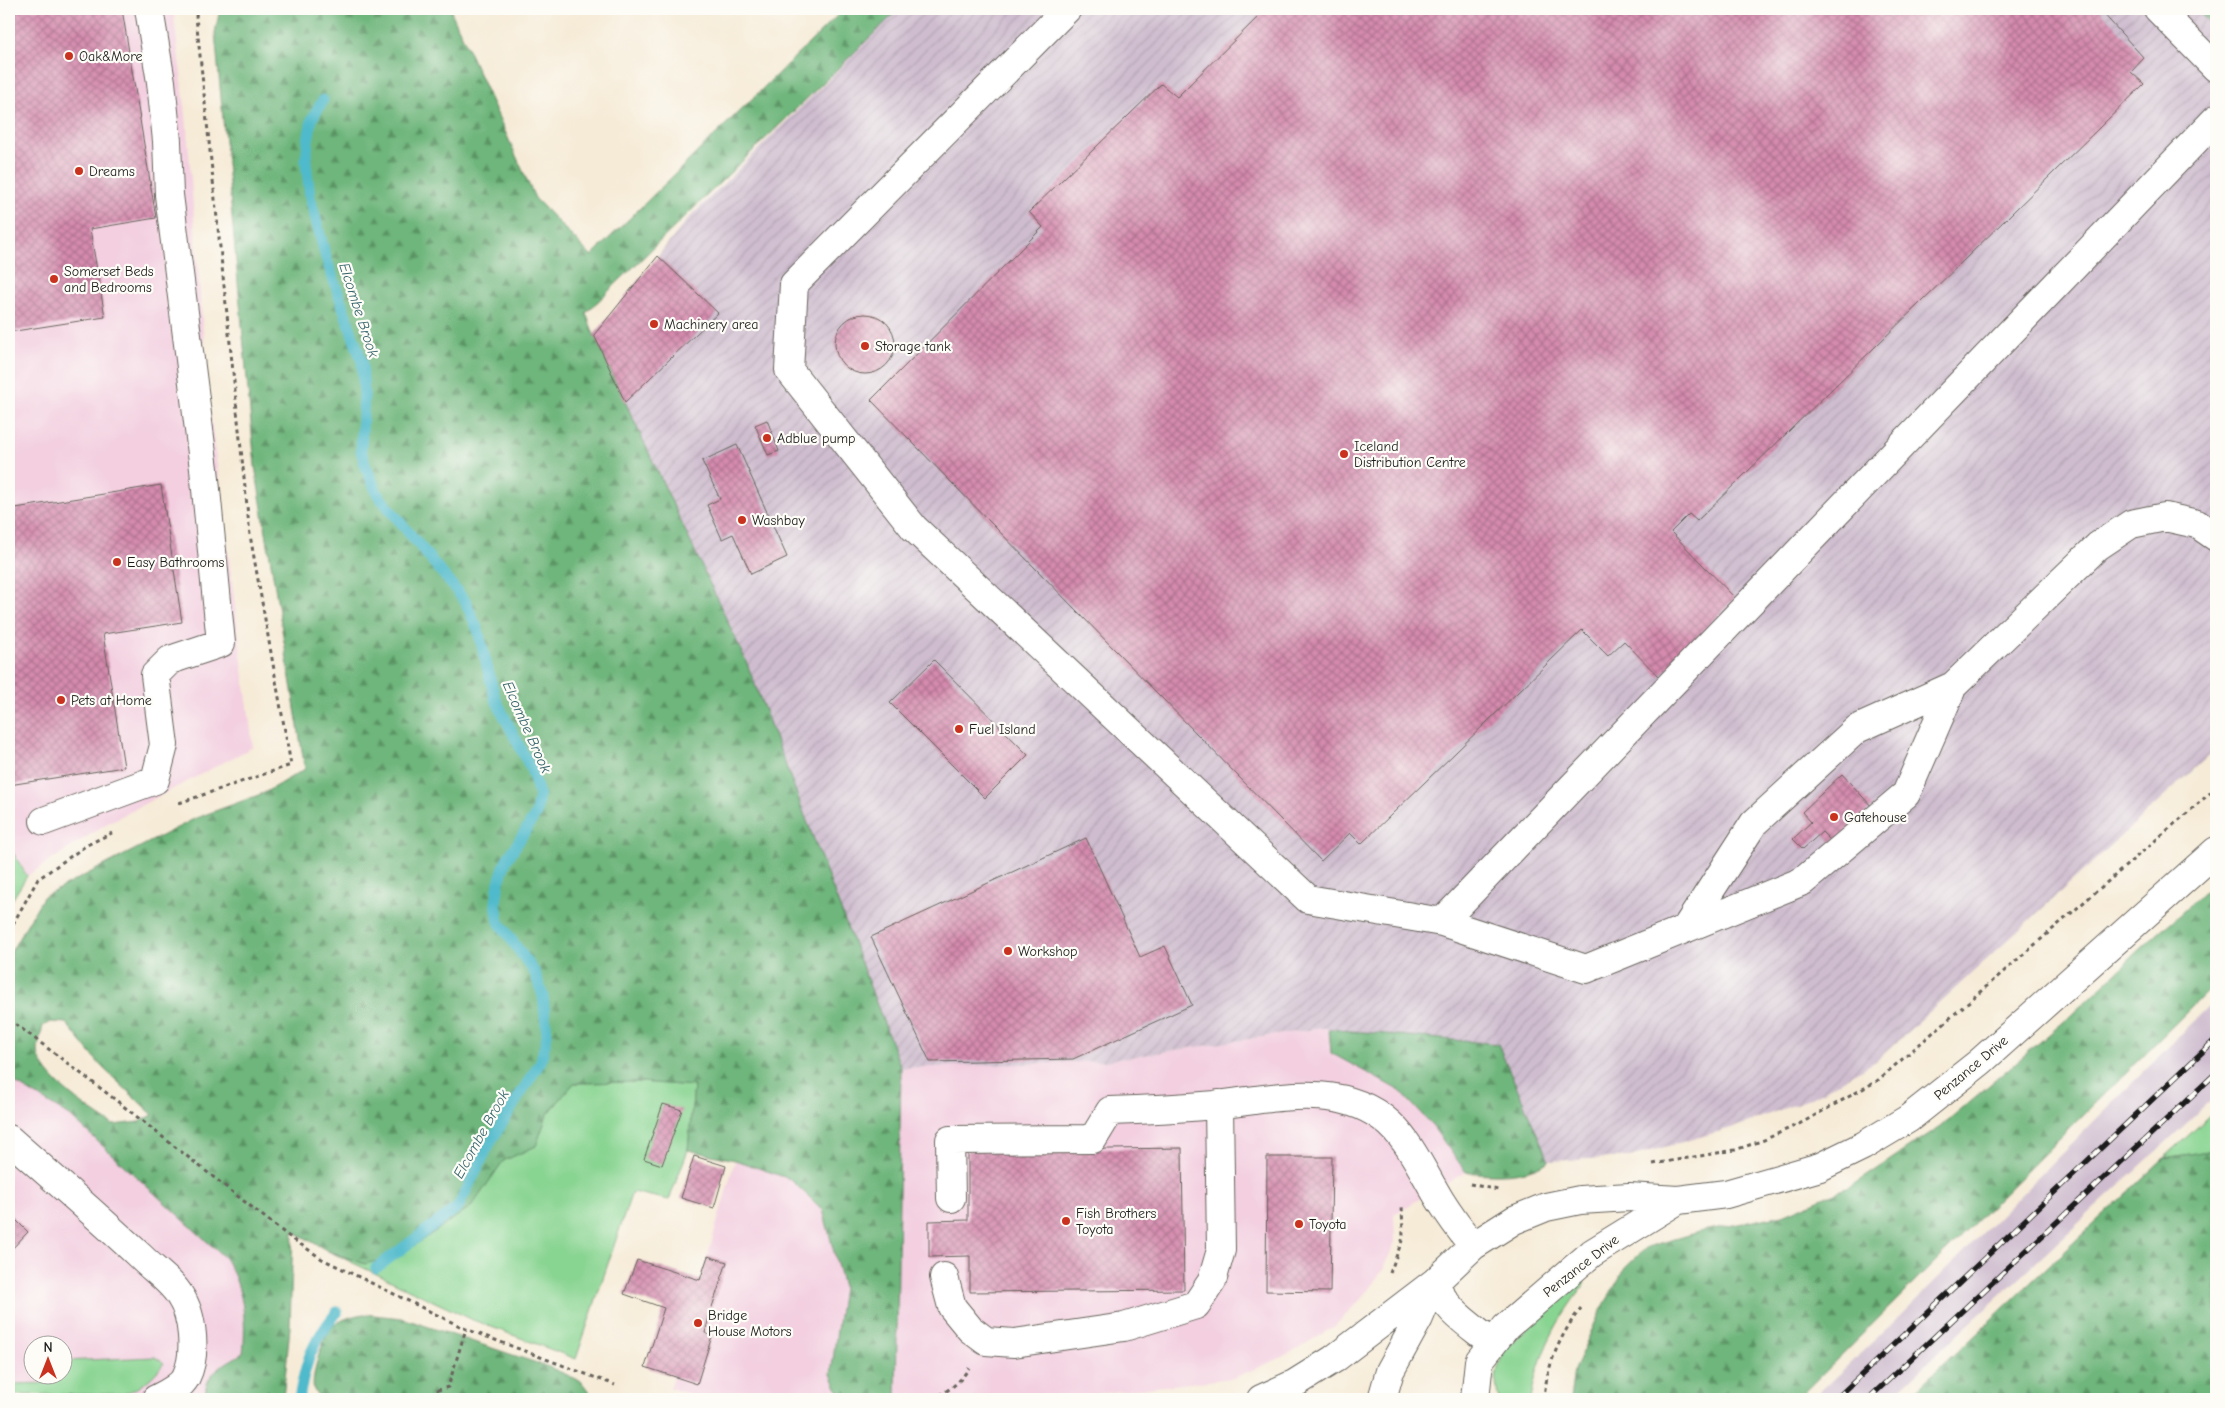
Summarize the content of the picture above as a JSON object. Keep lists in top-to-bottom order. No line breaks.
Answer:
{"streets":{"street":["Penzance Drive"]},"water":["Elcombe Brook"],"places":["Oak&More","Dreams","Somerset Beds and Bedrooms","Machinery area","Storage tank","Adblue pump","Iceland Distribution Centre","Washbay","Easy Bathrooms","Pets at Home","Fuel Island","Gatehouse","Workshop","Fish Brothers Toyota","Toyota","Bridge House Motors"],"north":"top"}
